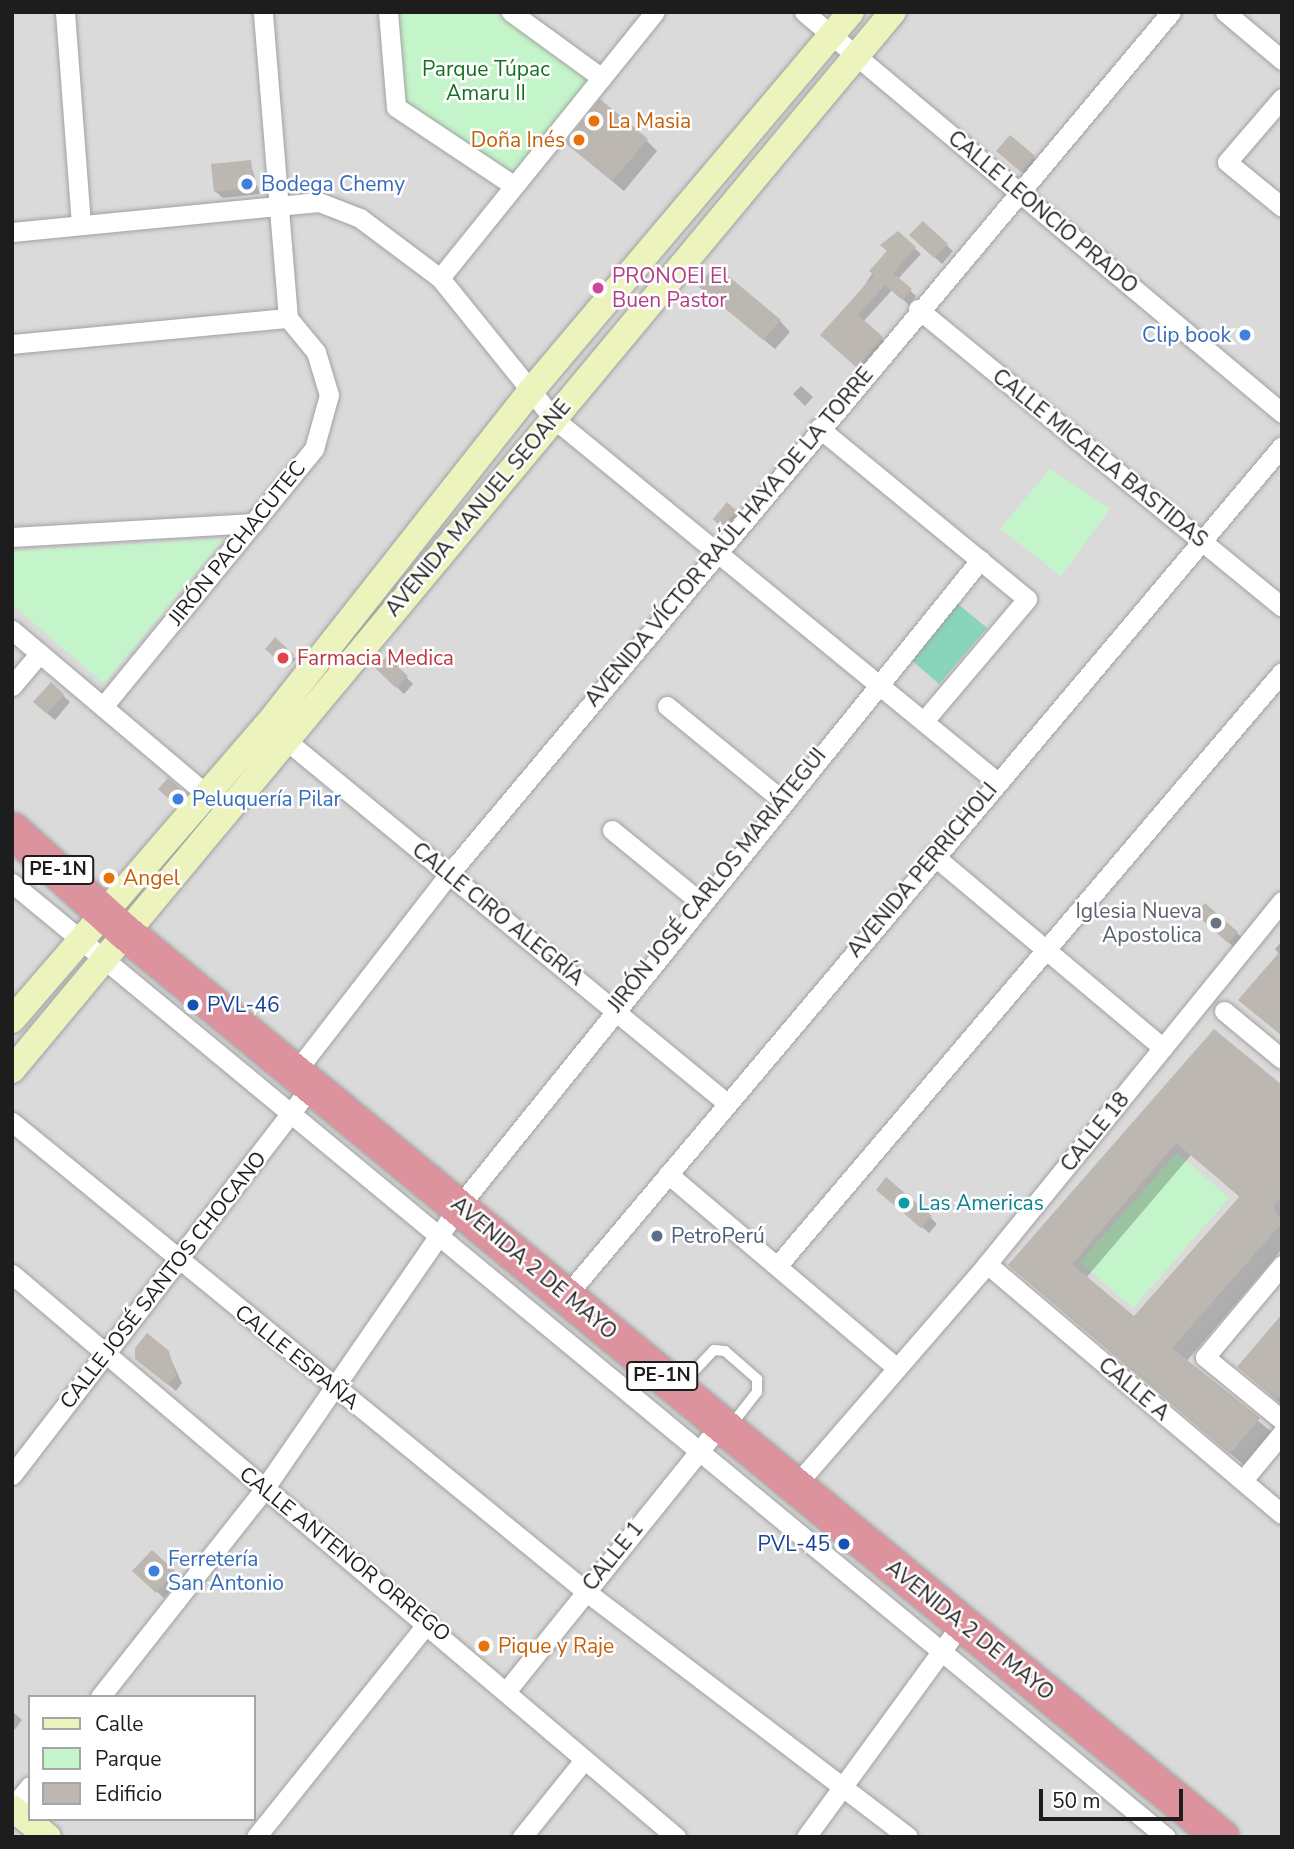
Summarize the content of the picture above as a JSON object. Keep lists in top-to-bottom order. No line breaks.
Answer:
{"streets":{"highway":["PE-1N","AVENIDA 2 DE MAYO"],"street":["CALLE LEONCIO PRADO","CALLE MICAELA BASTIDAS","AVENIDA MANUEL SEOANE","AVENIDA VÍCTOR RAÚL HAYA DE LA TORRE","JIRÓN PACHACUTEC","AVENIDA PERRICHOLI","JIRÓN JOSÉ CARLOS MARIÁTEGUI","CALLE CIRO ALEGRÍA","CALLE 18","CALLE JOSÉ SANTOS CHOCANO","CALLE ESPAÑA","CALLE A","CALLE ANTENOR ORREGO","CALLE 1"]},"crossings":[["CALLE LEONCIO PRADO","AVENIDA MANUEL SEOANE"],["CALLE LEONCIO PRADO","AVENIDA VÍCTOR RAÚL HAYA DE LA TORRE"],["CALLE MICAELA BASTIDAS","AVENIDA VÍCTOR RAÚL HAYA DE LA TORRE"],["CALLE MICAELA BASTIDAS","AVENIDA PERRICHOLI"],["AVENIDA MANUEL SEOANE","CALLE CIRO ALEGRÍA"],["AVENIDA MANUEL SEOANE","AVENIDA 2 DE MAYO"],["AVENIDA VÍCTOR RAÚL HAYA DE LA TORRE","CALLE CIRO ALEGRÍA"],["AVENIDA VÍCTOR RAÚL HAYA DE LA TORRE","AVENIDA 2 DE MAYO"],["AVENIDA VÍCTOR RAÚL HAYA DE LA TORRE","CALLE JOSÉ SANTOS CHOCANO"],["AVENIDA PERRICHOLI","CALLE CIRO ALEGRÍA"],["AVENIDA PERRICHOLI","AVENIDA 2 DE MAYO"],["JIRÓN JOSÉ CARLOS MARIÁTEGUI","CALLE CIRO ALEGRÍA"],["JIRÓN JOSÉ CARLOS MARIÁTEGUI","AVENIDA 2 DE MAYO"],["JIRÓN JOSÉ CARLOS MARIÁTEGUI","CALLE ESPAÑA"],["JIRÓN JOSÉ CARLOS MARIÁTEGUI","CALLE ANTENOR ORREGO"],["CALLE 18","AVENIDA 2 DE MAYO"],["CALLE 18","CALLE A"],["AVENIDA 2 DE MAYO","CALLE JOSÉ SANTOS CHOCANO"],["AVENIDA 2 DE MAYO","CALLE 1"],["CALLE JOSÉ SANTOS CHOCANO","CALLE ESPAÑA"],["CALLE JOSÉ SANTOS CHOCANO","CALLE ANTENOR ORREGO"],["CALLE ESPAÑA","CALLE 1"],["CALLE ANTENOR ORREGO","CALLE 1"]],"parks":["Parque Túpac Amaru II"],"places":["La Masia","Doña Inés","Bodega Chemy","PRONOEI El Buen Pastor","Clip book","Farmacia Medica","Peluquería Pilar","Angel","Iglesia Nueva Apostolica","PVL-46","Las Americas","PetroPerú","PVL-45","Ferretería San Antonio","Pique y Raje"],"legend":["Calle","Parque","Edificio"],"scale_bar":"50 m"}
